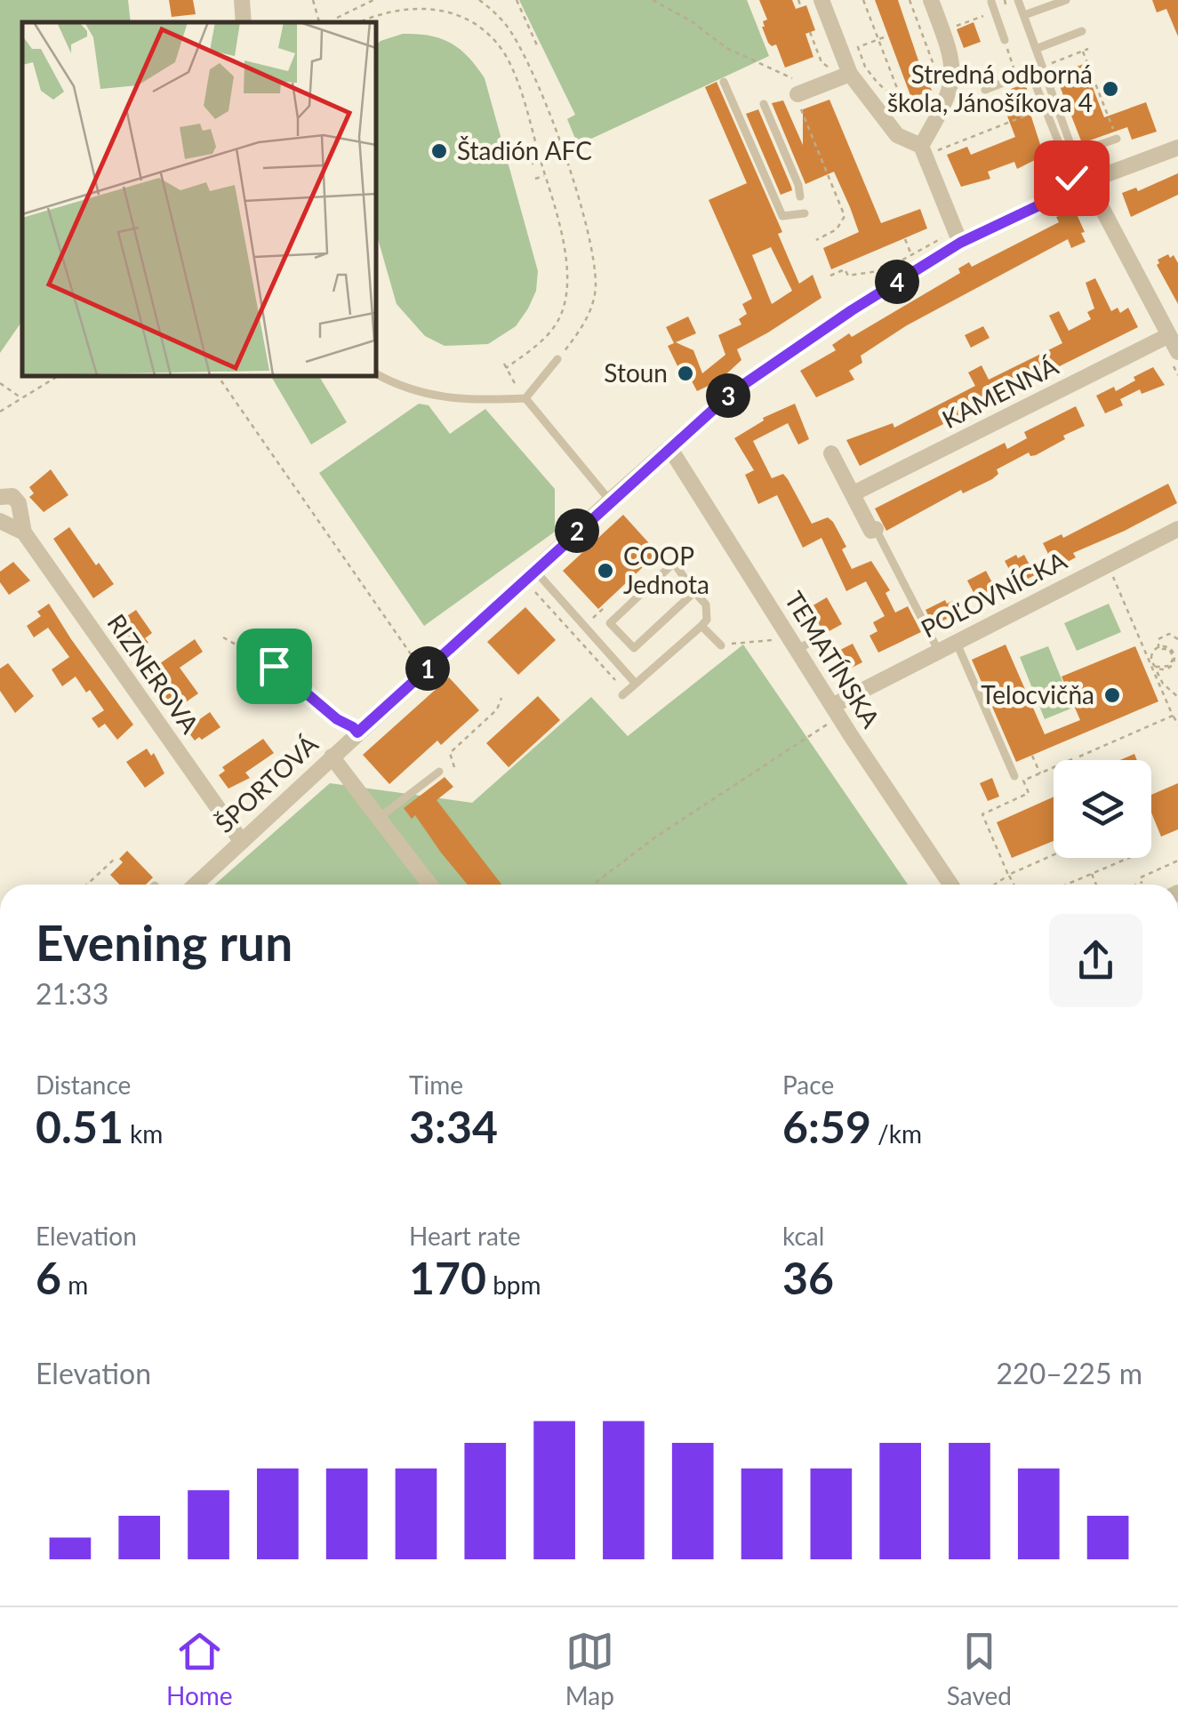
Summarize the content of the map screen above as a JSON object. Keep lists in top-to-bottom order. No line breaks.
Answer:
{"streets":{"street":["KAMENNÁ","POĽOVNÍCKA","TEMATÍNSKA","RIZNEROVA","ŠPORTOVÁ"]},"crossings":[["POĽOVNÍCKA","TEMATÍNSKA"],["TEMATÍNSKA","ŠPORTOVÁ"],["RIZNEROVA","ŠPORTOVÁ"]],"places":["Stredná odborná škola, Jánošíkova 4","Štadión AFC","Stoun","COOP Jednota","Telocvičňa"],"page":{"pins":["4","3","2","1"],"heading":["Evening run","21:33"],"stats":[["Distance","0.51 km"],["Time","3:34"],["Pace","6:59 /km"],["Elevation","6 m"],["Heart rate","170 bpm"],["kcal","36"]],"chart":["Elevation","220–225 m"],"tabs":["Home","Map","Saved"]}}
